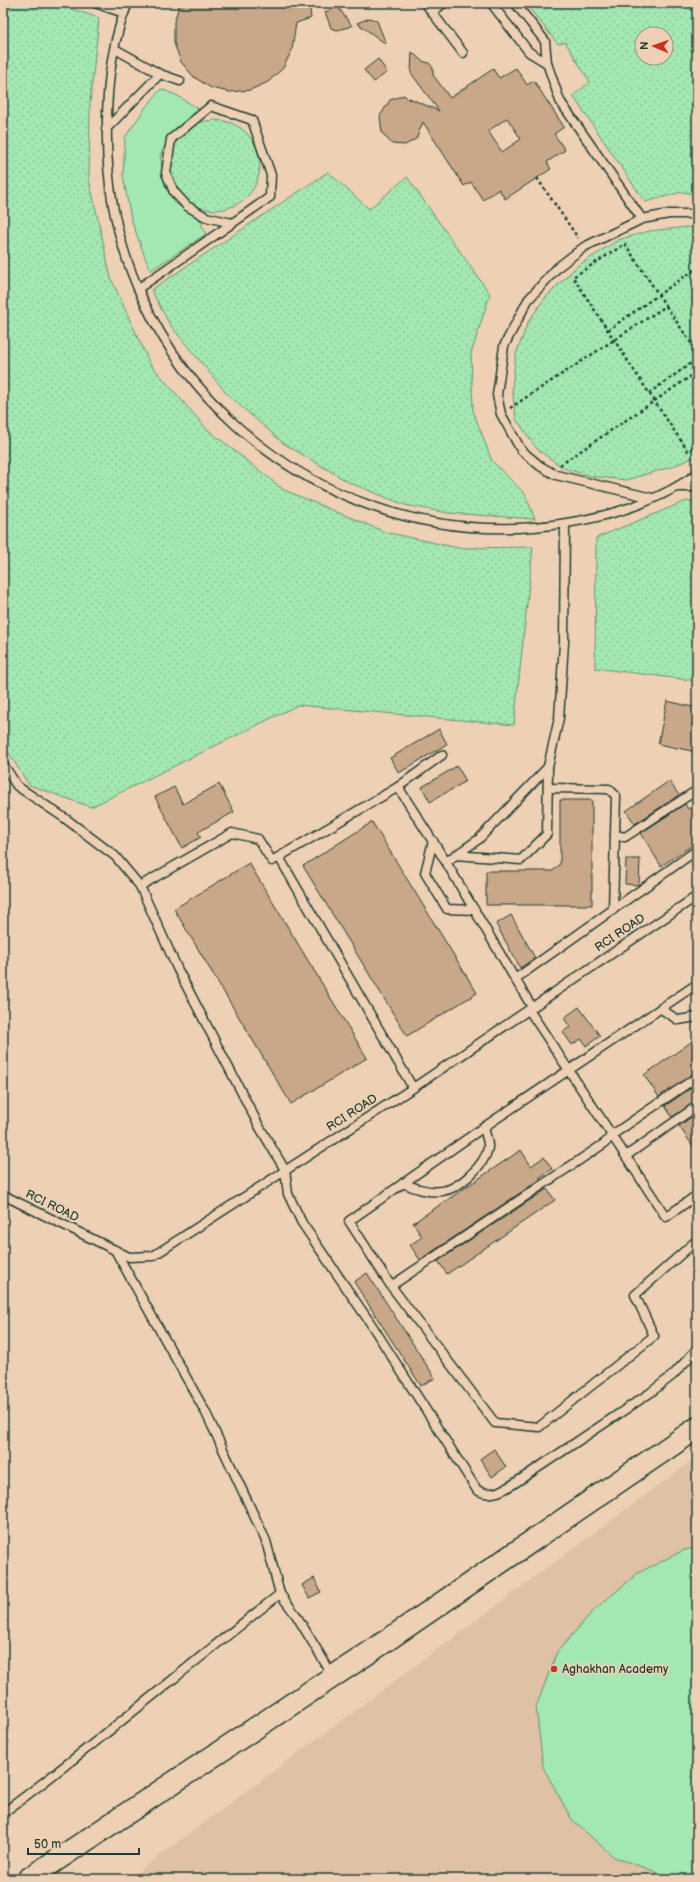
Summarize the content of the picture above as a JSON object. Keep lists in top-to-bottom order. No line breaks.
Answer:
{"streets":{"lane":["RCI ROAD"]},"places":["Aghakhan Academy"],"scale_bar":"50 m","north":"left"}
